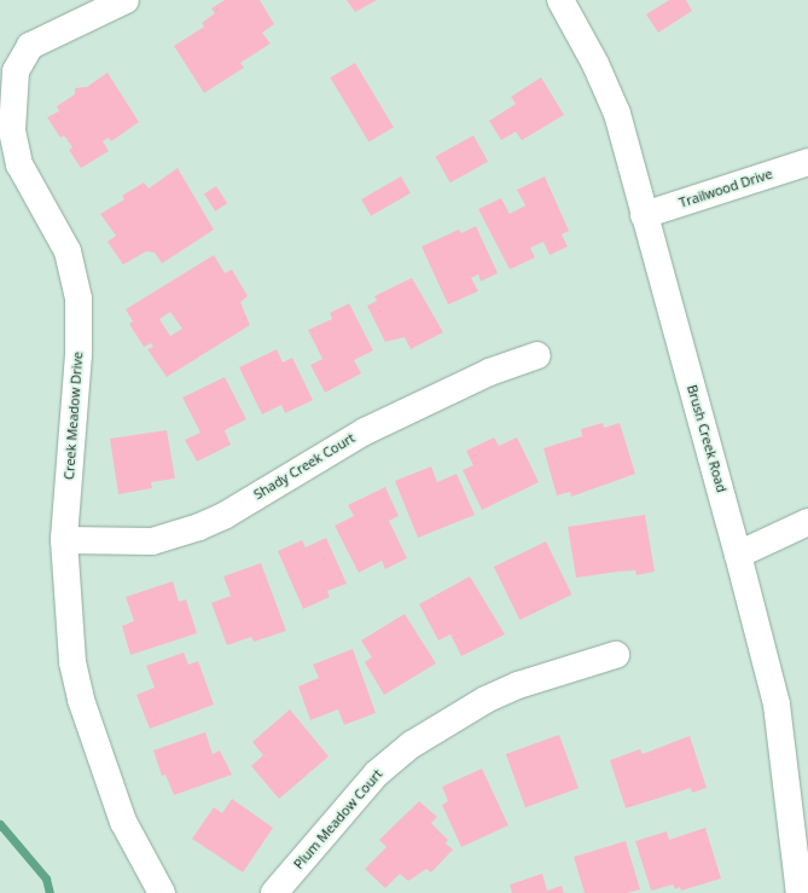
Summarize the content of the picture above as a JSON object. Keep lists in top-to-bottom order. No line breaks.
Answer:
{"streets":{"street":["Trailwood Drive","Creek Meadow Drive","Brush Creek Road","Shady Creek Court","Plum Meadow Court"]},"crossings":[["Trailwood Drive","Brush Creek Road"],["Creek Meadow Drive","Shady Creek Court"]]}
